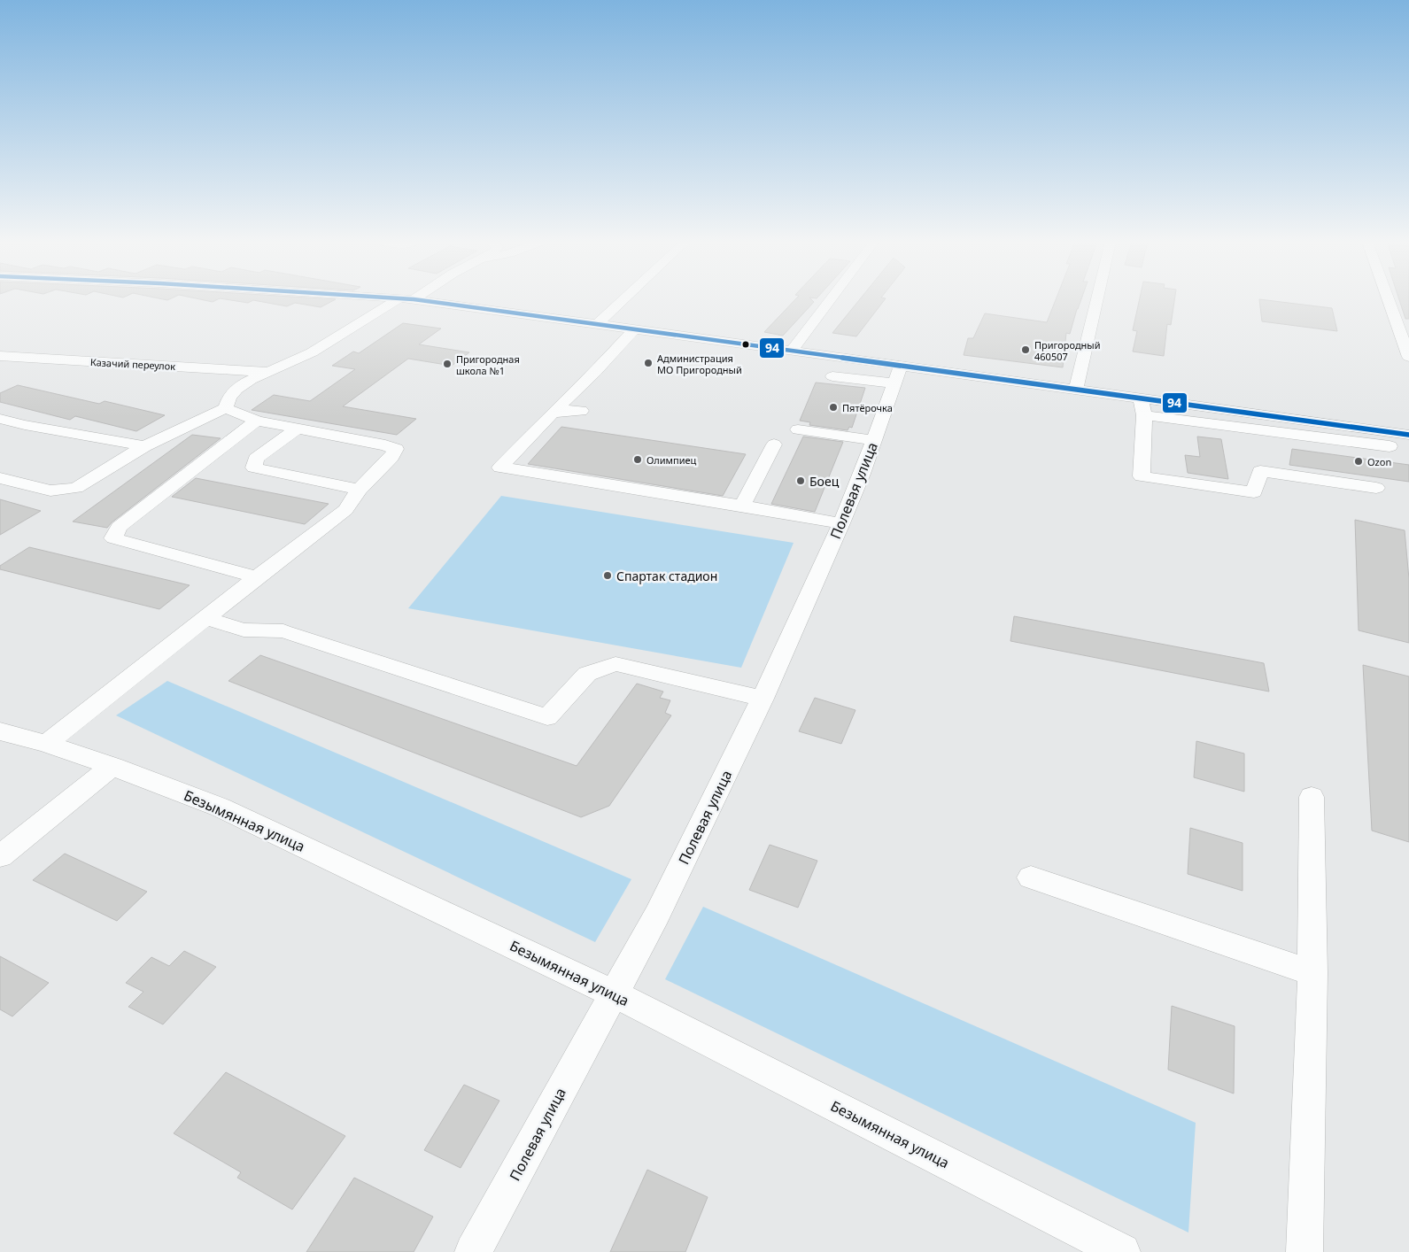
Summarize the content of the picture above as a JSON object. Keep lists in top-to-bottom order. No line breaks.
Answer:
{"streets":{"street":["Казачий переулок","Полевая улица","Безымянная улица"]},"crossings":[["Полевая улица","Безымянная улица"]],"places":["Пригородный 460507","Администрация МО Пригородный","Пригородная школа №1","Пятёрочка","Олимпиец","Ozon","Боец","Спартак стадион"],"lines":["transit line 94"]}
